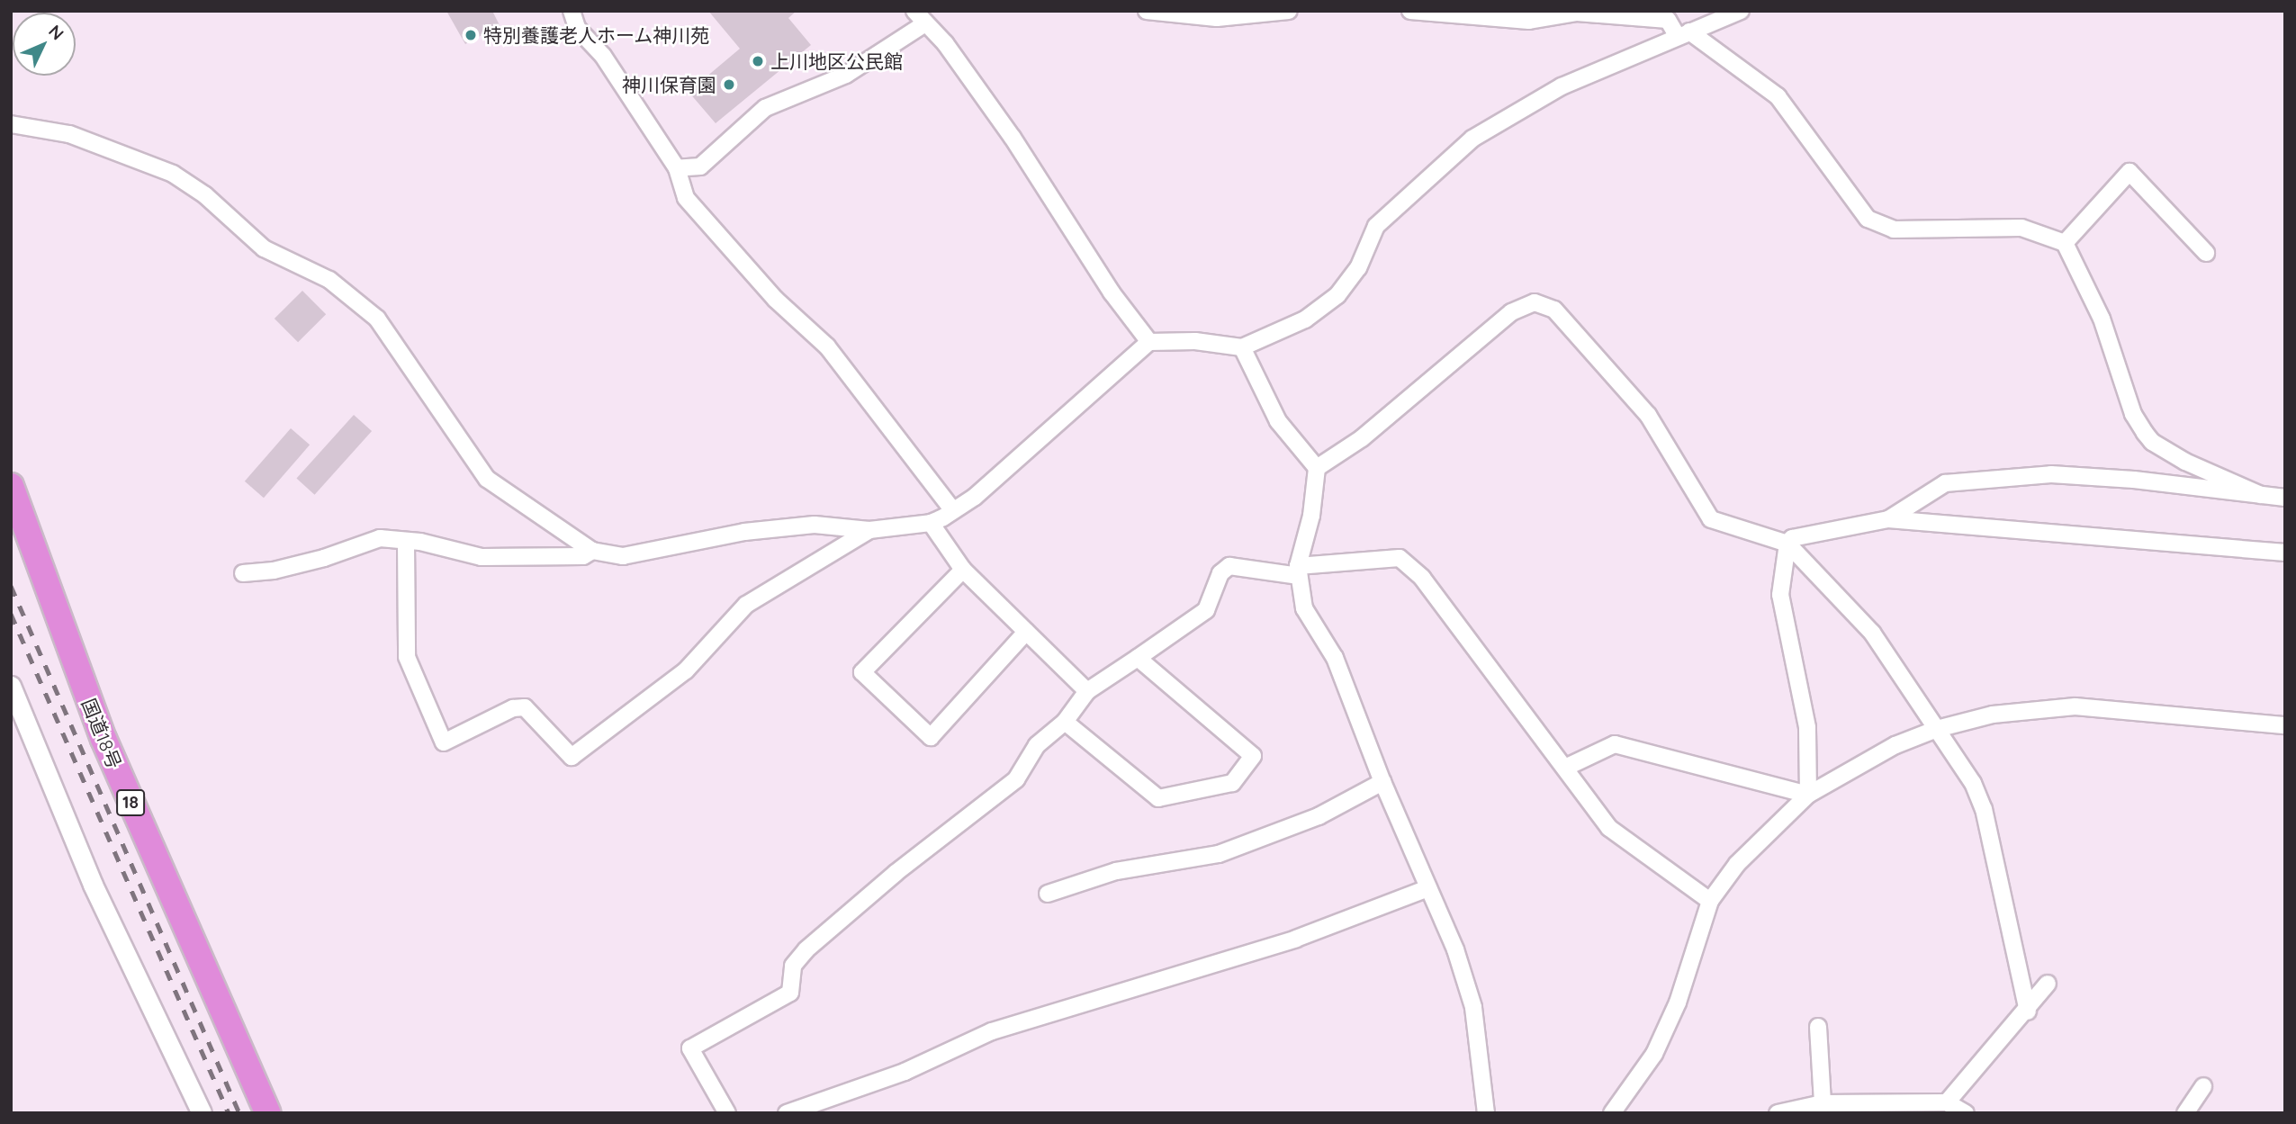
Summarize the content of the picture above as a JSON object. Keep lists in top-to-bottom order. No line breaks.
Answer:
{"streets":{"highway":["国道18号","18"]},"places":["特別養護老人ホーム神川苑","上川地区公民館","神川保育園"],"north":"top right"}
